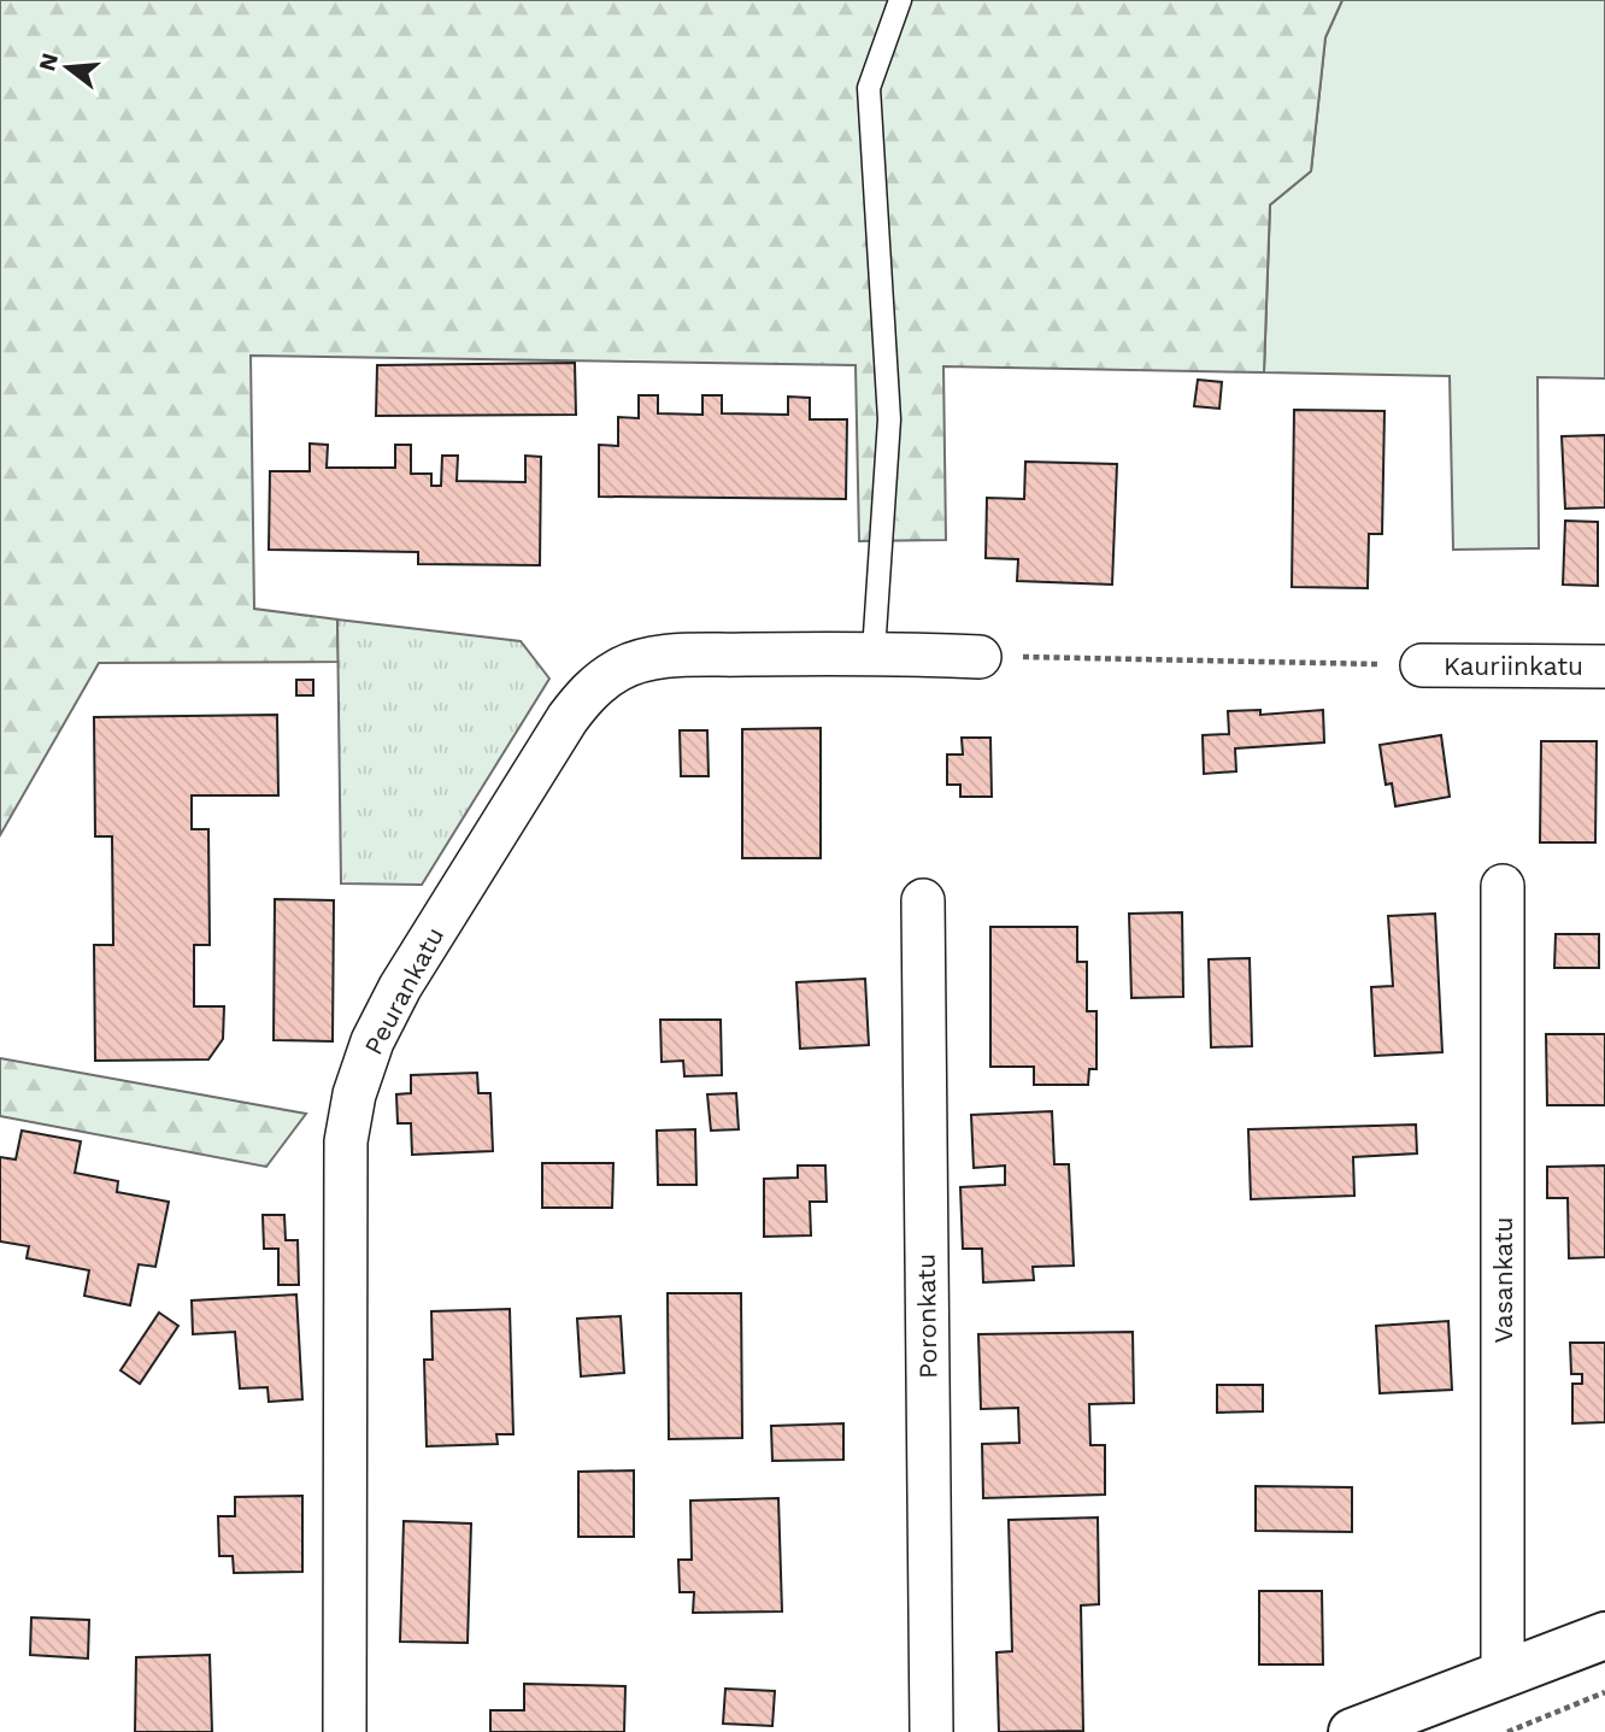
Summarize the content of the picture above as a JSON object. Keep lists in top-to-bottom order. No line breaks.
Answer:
{"streets":{"street":["Kauriinkatu","Peurankatu","Vasankatu","Poronkatu"]},"north":"left"}
